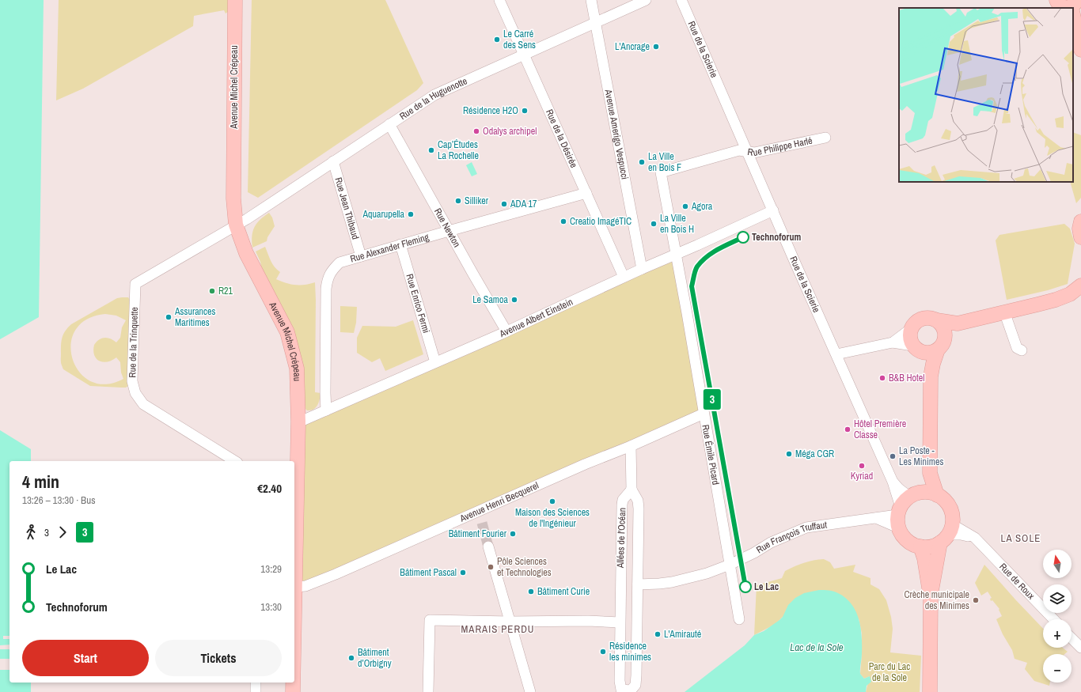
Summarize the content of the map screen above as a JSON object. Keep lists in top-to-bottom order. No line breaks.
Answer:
{"streets":{"street":["Rue de la Scierie","Avenue Michel Crépeau","Rue de la Huguenotte","Avenue Amerigo Vespucci","Rue de la Désirée","Rue Philippe Harlé","Rue Jean Thibaud","Rue Newton","Rue Alexander Fleming","Rue Enrico Fermi","Avenue Albert Einstein","Rue de la Trinquette","Rue Émile Picard","Avenue Henri Becquerel","Allées de l'Océan","Rue François Truffaut","Rue de Roux"]},"crossings":[["Rue de la Scierie","Rue Philippe Harlé"],["Rue de la Scierie","Avenue Albert Einstein"],["Rue de la Scierie","Rue François Truffaut"],["Rue de la Scierie","Rue de Roux"],["Avenue Michel Crépeau","Rue de la Huguenotte"],["Avenue Michel Crépeau","Avenue Albert Einstein"],["Avenue Michel Crépeau","Rue de la Trinquette"],["Avenue Michel Crépeau","Avenue Henri Becquerel"],["Rue de la Huguenotte","Avenue Amerigo Vespucci"],["Rue de la Huguenotte","Rue de la Désirée"],["Rue de la Huguenotte","Rue Jean Thibaud"],["Rue de la Huguenotte","Rue Newton"],["Rue de la Huguenotte","Rue de la Trinquette"],["Avenue Amerigo Vespucci","Avenue Albert Einstein"],["Rue de la Désirée","Rue Alexander Fleming"],["Rue de la Désirée","Avenue Albert Einstein"],["Rue Philippe Harlé","Rue Émile Picard"],["Rue Jean Thibaud","Rue Alexander Fleming"],["Rue Newton","Rue Alexander Fleming"],["Rue Newton","Avenue Albert Einstein"],["Rue Alexander Fleming","Rue Enrico Fermi"],["Rue Alexander Fleming","Avenue Albert Einstein"],["Rue Enrico Fermi","Avenue Albert Einstein"],["Avenue Albert Einstein","Rue Émile Picard"],["Rue Émile Picard","Avenue Henri Becquerel"],["Rue Émile Picard","Rue François Truffaut"],["Allées de l'Océan","Rue François Truffaut"],["Rue François Truffaut","Rue de Roux"]],"districts":["LA SOLE","MARAIS PERDU"],"water":["Lac de la Sole"],"parks":["Parc du Lac de la Sole"],"places":["Le Carré des Sens","L'Ancrage","Résidence H2O","Odalys archipel","Cap’Études La Rochelle","La Ville en Bois F","Silliker","ADA 17","Agora","Aquarupella","Creatio ImagéTIC","La Ville en Bois H","Technoforum","R21","Le Samoa","Assurances Maritimes","B&B Hotel","Hôtel Première Classe","Méga CGR","La Poste - Les Minimes","Kyriad","Maison des Sciences de l'Ingénieur","Bâtiment Fourier","Pôle Sciences et Technologies","Bâtiment Pascal","Le Lac","Bâtiment Curie","Crèche municipale des Minimes","L'Amirauté","Résidence les minimes","Bâtiment d’Orbigny"],"lines":["bus line 3"],"north":"top","page":{"on_map":"3","heading":["4 min","13:26 – 13:30 · Bus","€2.40"],"legs":["3","3"],"map_buttons":["+","−"],"list":[{"name":"Le Lac","value":"13:29"},{"name":"Technoforum","value":"13:30"}],"buttons":["Start","Tickets"]}}
